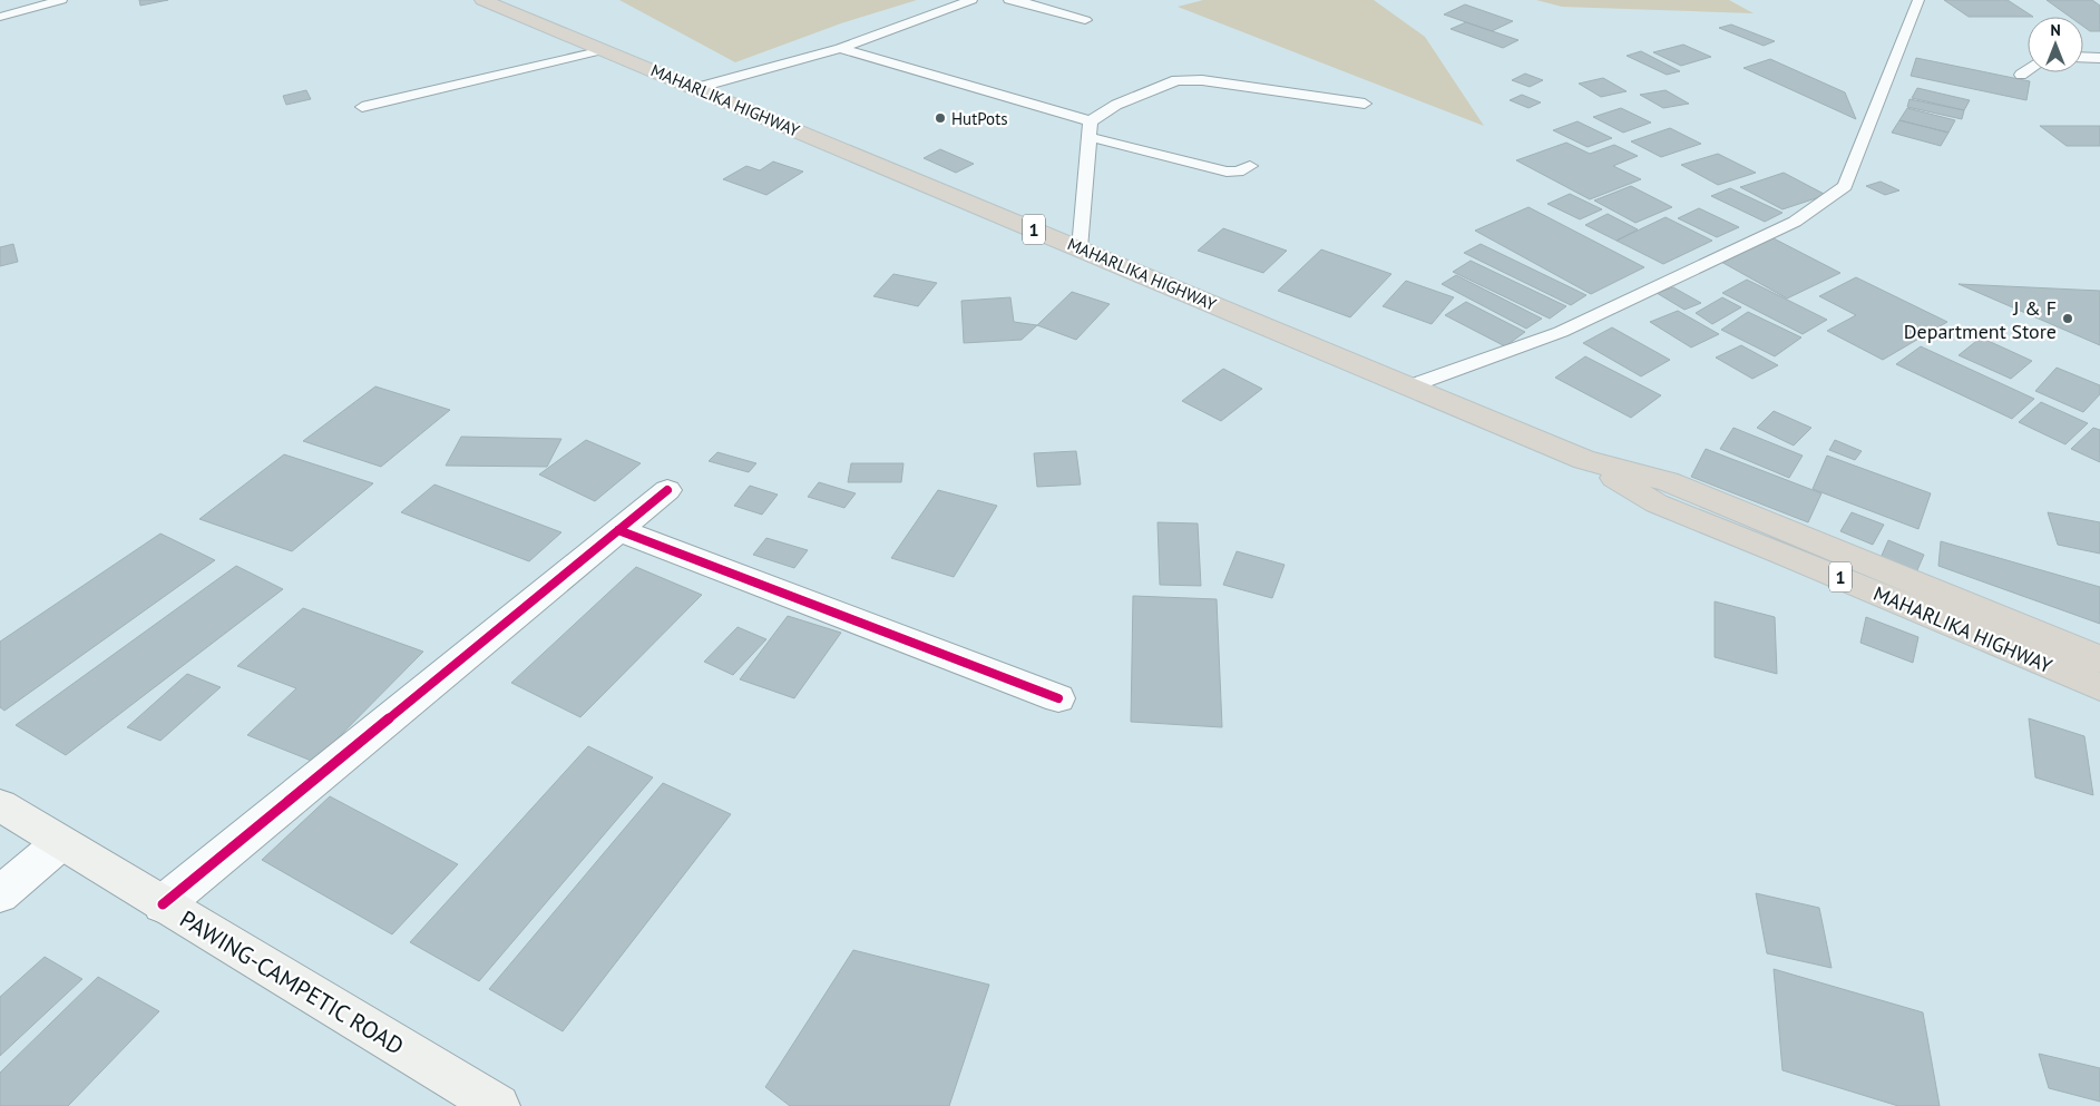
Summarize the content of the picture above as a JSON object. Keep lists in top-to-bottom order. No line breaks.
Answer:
{"streets":{"highway":["MAHARLIKA HIGHWAY","1"],"street":["PAWING-CAMPETIC ROAD"]},"places":["HutPots","J & F Department Store"],"north":"top"}
